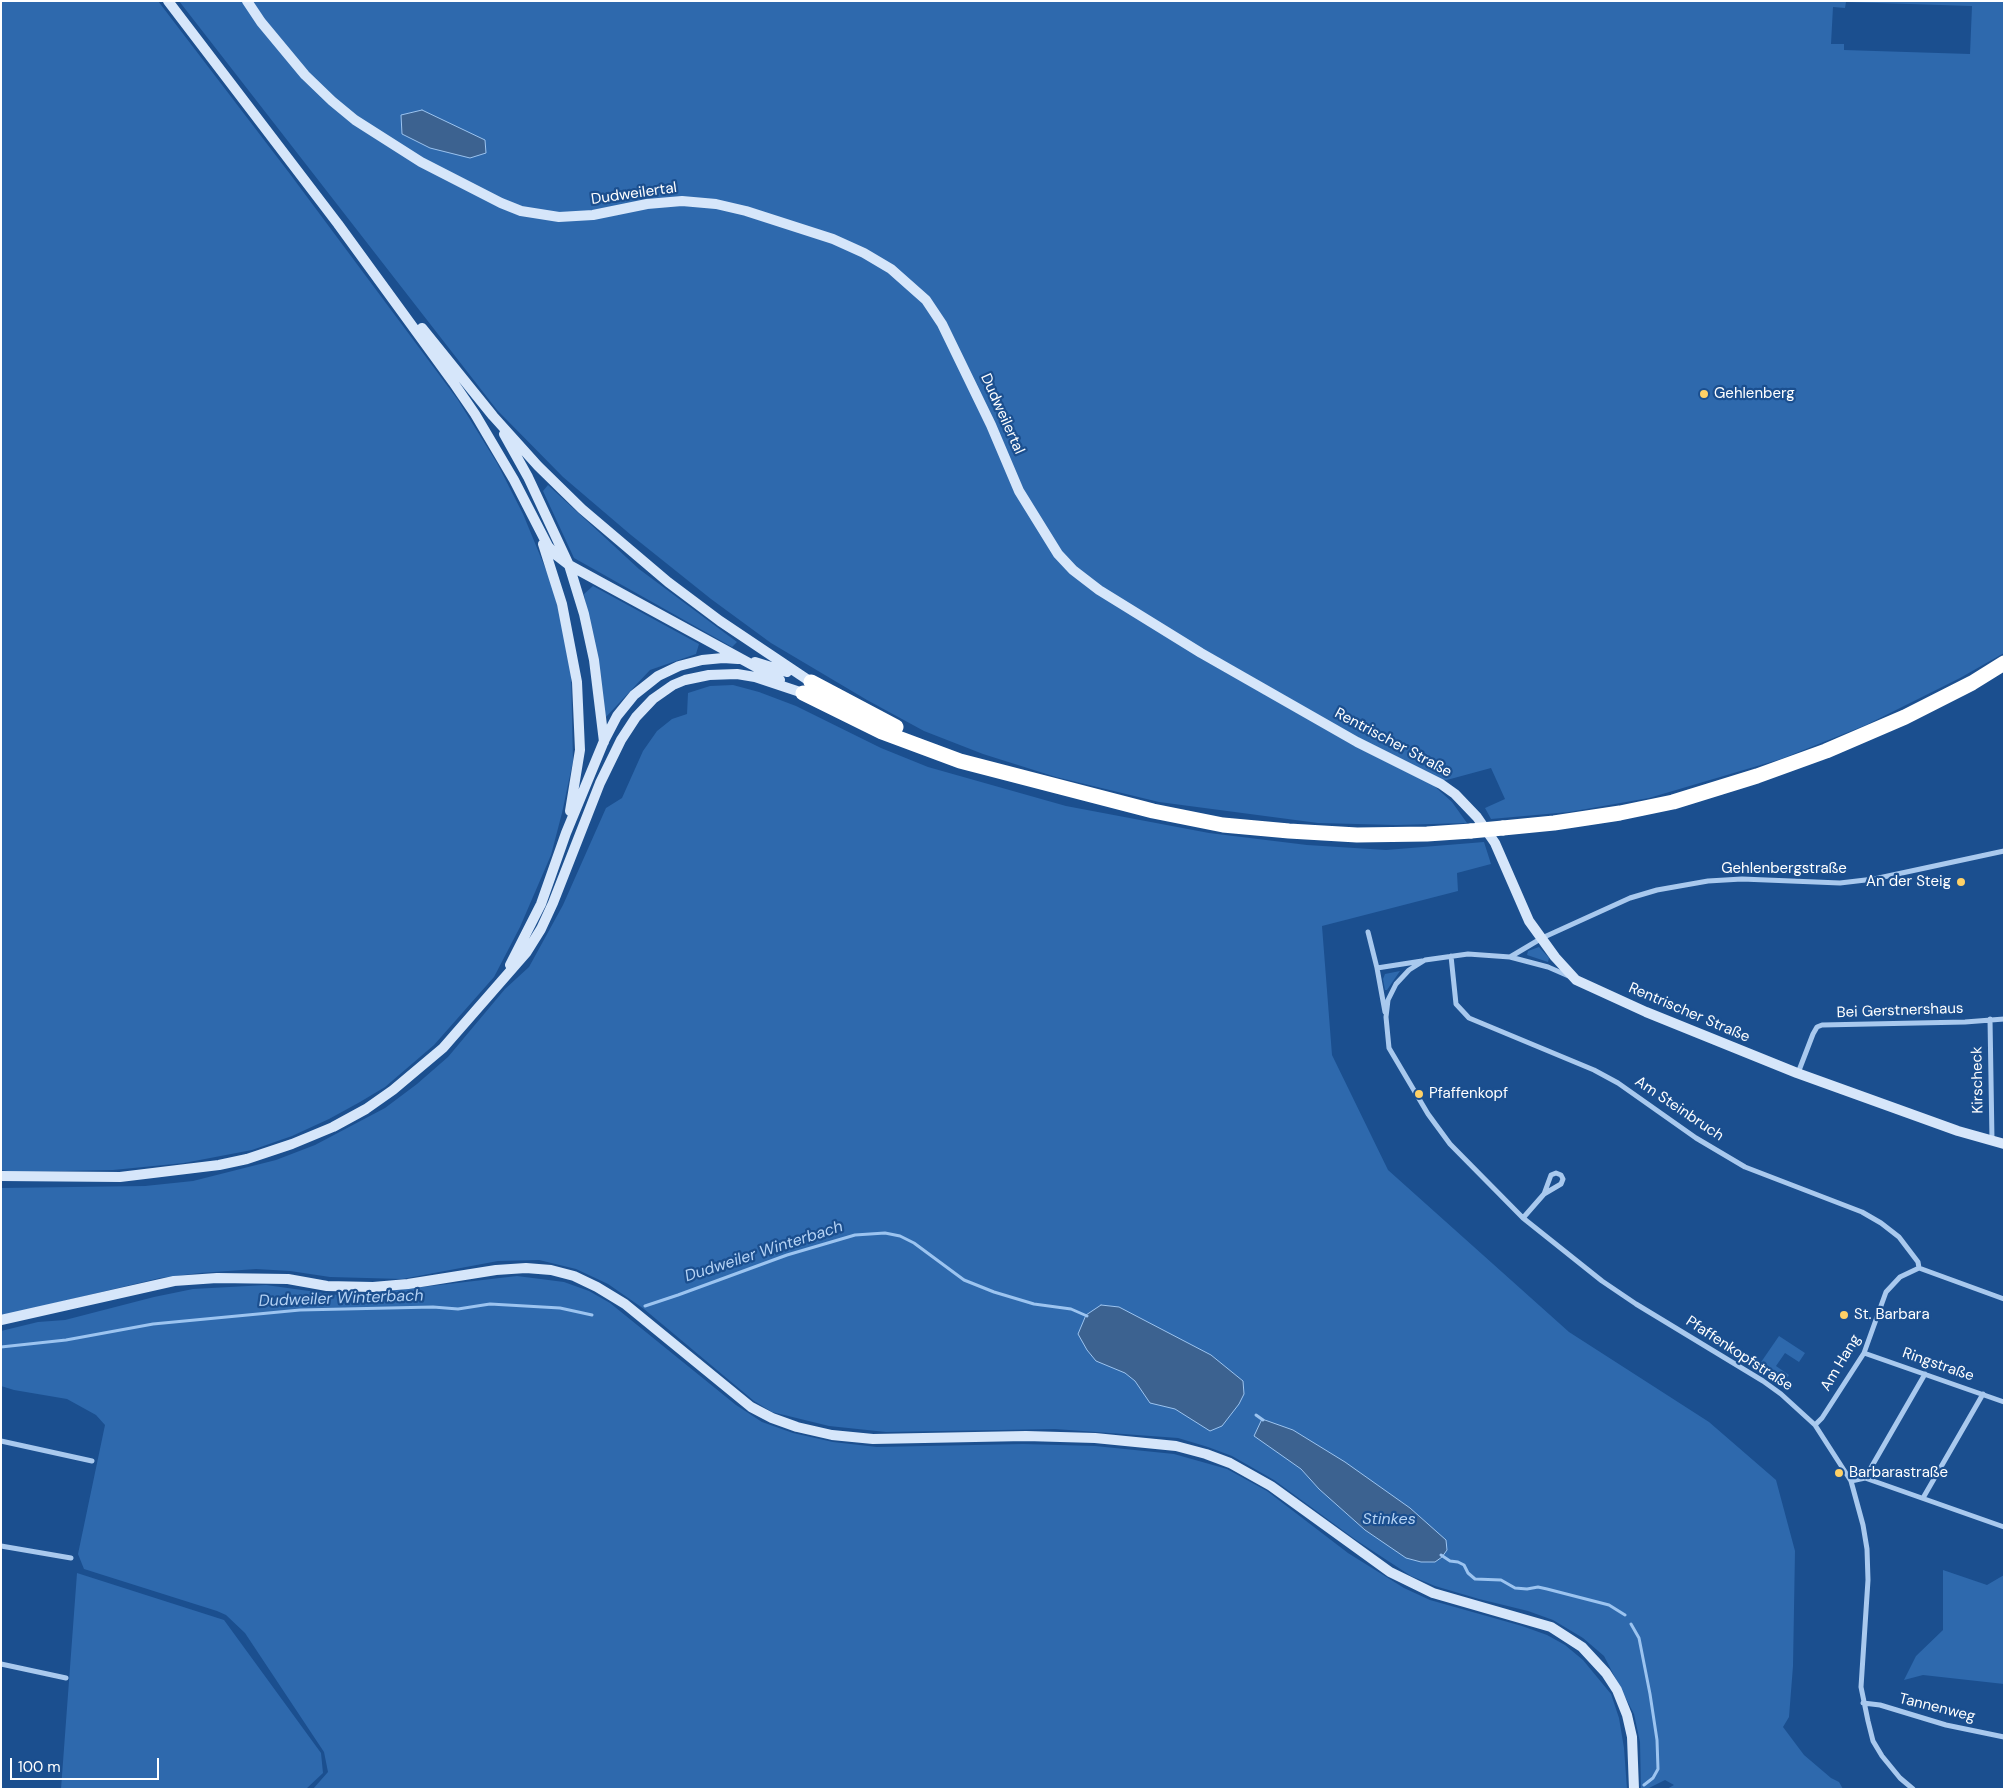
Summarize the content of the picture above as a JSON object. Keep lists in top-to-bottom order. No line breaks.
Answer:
{"streets":{"main road":["Dudweilertal","Rentrischer Straße"],"street":["Gehlenbergstraße","Bei Gerstnershaus","Kirscheck","Am Steinbruch","Pfaffenkopfstraße","Am Hang","Ringstraße","Tannenweg"]},"crossings":[["Dudweilertal","Rentrischer Straße"],["Rentrischer Straße","Gehlenbergstraße"],["Rentrischer Straße","Bei Gerstnershaus"],["Rentrischer Straße","Kirscheck"],["Rentrischer Straße","Pfaffenkopfstraße"],["Bei Gerstnershaus","Kirscheck"],["Am Steinbruch","Pfaffenkopfstraße"],["Am Steinbruch","Am Hang"],["Pfaffenkopfstraße","Am Hang"],["Pfaffenkopfstraße","Tannenweg"],["Am Hang","Ringstraße"]],"water":["Dudweiler Winterbach","Stinkes"],"places":["Gehlenberg","An der Steig","Pfaffenkopf","St. Barbara","Barbarastraße"],"scale_bar":"100 m"}
